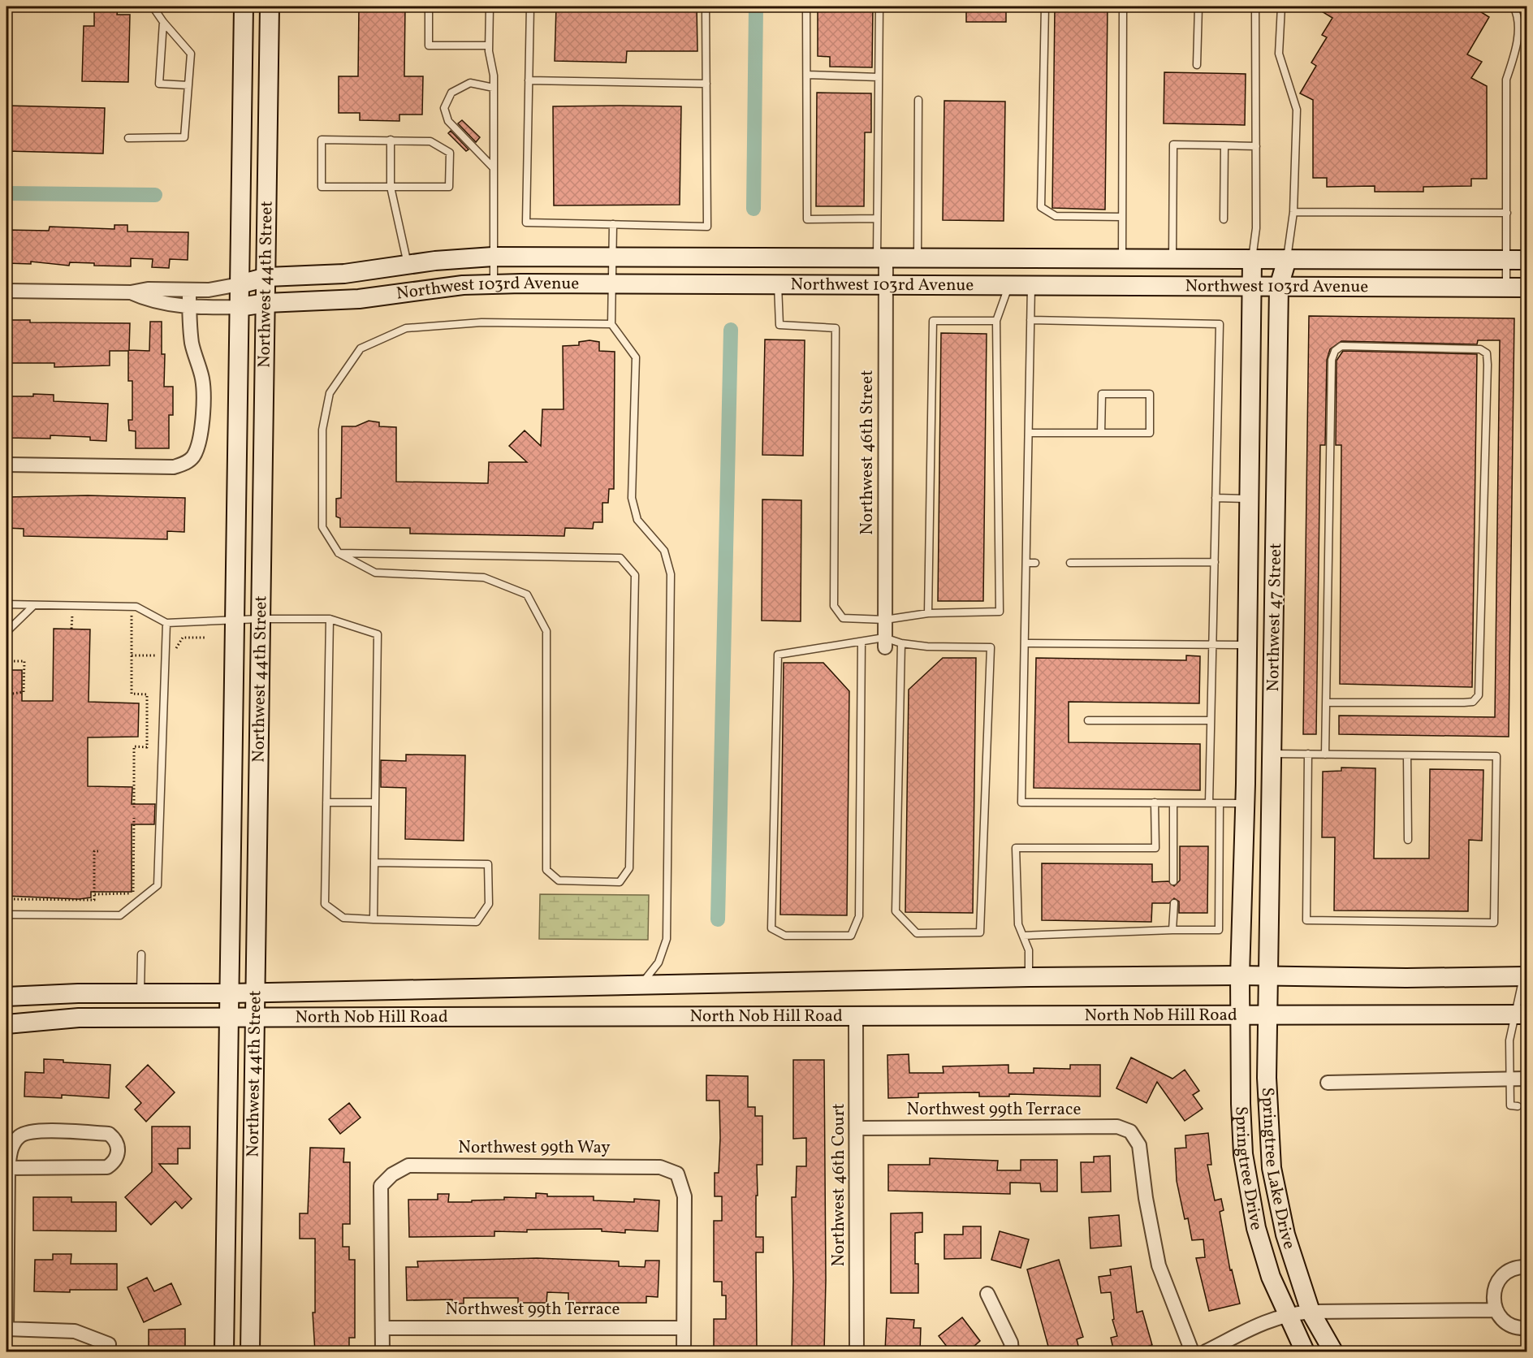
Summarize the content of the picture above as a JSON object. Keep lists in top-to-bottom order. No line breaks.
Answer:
{"streets":{"street":["Northwest 44th Street","Northwest 103rd Avenue","Northwest 46th Street","Northwest 47 Street","North Nob Hill Road","Northwest 99th Terrace","Northwest 99th Way","Springtree Drive","Springtree Lake Drive","Northwest 46th Court"]},"crossings":[["Northwest 44th Street","Northwest 103rd Avenue"],["Northwest 44th Street","North Nob Hill Road"],["Northwest 103rd Avenue","Northwest 46th Street"],["Northwest 103rd Avenue","Northwest 47 Street"],["Northwest 47 Street","North Nob Hill Road"],["Northwest 47 Street","Springtree Drive"],["Northwest 47 Street","Springtree Lake Drive"],["North Nob Hill Road","Springtree Drive"],["North Nob Hill Road","Springtree Lake Drive"],["North Nob Hill Road","Northwest 46th Court"],["Northwest 99th Terrace","Northwest 99th Way"],["Northwest 99th Terrace","Northwest 46th Court"]]}
